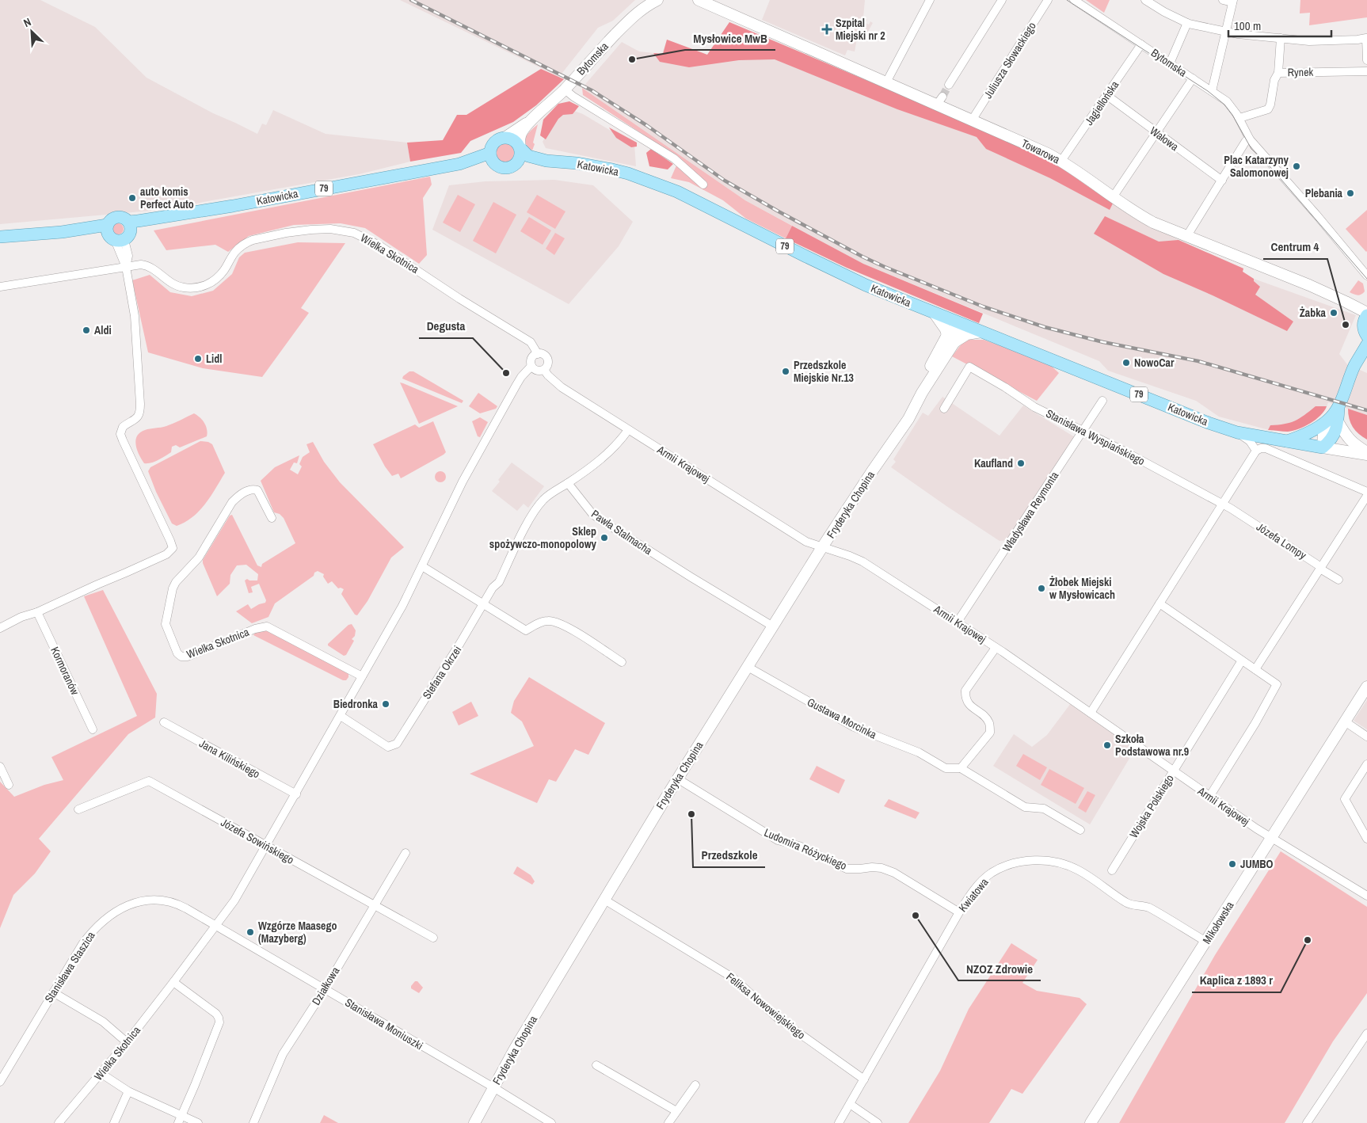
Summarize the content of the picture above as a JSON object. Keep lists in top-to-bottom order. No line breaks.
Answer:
{"streets":{"main road":["Katowicka","79"],"street":["Bytomska","Juliusza Słowackiego","Rynek","Jagiellońska","Wałowa","Towarowa","Wielka Skotnica","Stanisława Wyspiańskiego","Armii Krajowej","Fryderyka Chopina","Władysława Reymonta","Pawła Stalmacha","Józefa Lompy","Kormoranów","Stefana Okrzei","Gustawa Morcinka","Jana Kilińskiego","Wojska Polskiego","Józefa Sowińskiego","Ludomira Różyckiego","Kwiatowa","Mikołowska","Stanisława Staszica","Działkowa","Feliksa Nowowiejskiego","Stanisława Moniuszki"]},"crossings":[["Bytomska","Rynek"],["Bytomska","Jagiellońska"],["Bytomska","Katowicka"],["Bytomska","79"],["Juliusza Słowackiego","Towarowa"],["Jagiellońska","Wałowa"],["Jagiellońska","Towarowa"],["Katowicka","79"],["Katowicka","Fryderyka Chopina"],["Wielka Skotnica","Armii Krajowej"],["Wielka Skotnica","Stefana Okrzei"],["Wielka Skotnica","Jana Kilińskiego"],["Wielka Skotnica","Józefa Sowińskiego"],["Wielka Skotnica","Stanisława Staszica"],["Wielka Skotnica","Stanisława Moniuszki"],["Stanisława Wyspiańskiego","Władysława Reymonta"],["Stanisława Wyspiańskiego","Józefa Lompy"],["Armii Krajowej","Fryderyka Chopina"],["Armii Krajowej","Władysława Reymonta"],["Armii Krajowej","Wojska Polskiego"],["Armii Krajowej","Mikołowska"],["Fryderyka Chopina","Pawła Stalmacha"],["Fryderyka Chopina","Gustawa Morcinka"],["Fryderyka Chopina","Ludomira Różyckiego"],["Fryderyka Chopina","Feliksa Nowowiejskiego"],["Fryderyka Chopina","Stanisława Moniuszki"],["Józefa Sowińskiego","Działkowa"],["Ludomira Różyckiego","Kwiatowa"],["Kwiatowa","Mikołowska"],["Kwiatowa","Feliksa Nowowiejskiego"],["Stanisława Staszica","Stanisława Moniuszki"],["Działkowa","Stanisława Moniuszki"]],"places":{"health":["Szpital Miejski nr 2"],"other":["Mysłowice MwB","Plac Katarzyny Salomonowej","Plebania","auto komis Perfect Auto","Żabka","Centrum 4","Aldi","Lidl","NowoCar","Przedszkole Miejskie Nr.13","Degusta","Kaufland","Sklep spożywczo-monopolowy","Żłobek Miejski w Mysłowicach","Biedronka","Szkoła Podstawowa nr.9","Przedszkole","JUMBO","NZOZ Zdrowie","Wzgórze Maasego (Mazyberg)","Kaplica z 1893 r"]},"scale_bar":"100 m","north":"top left"}
